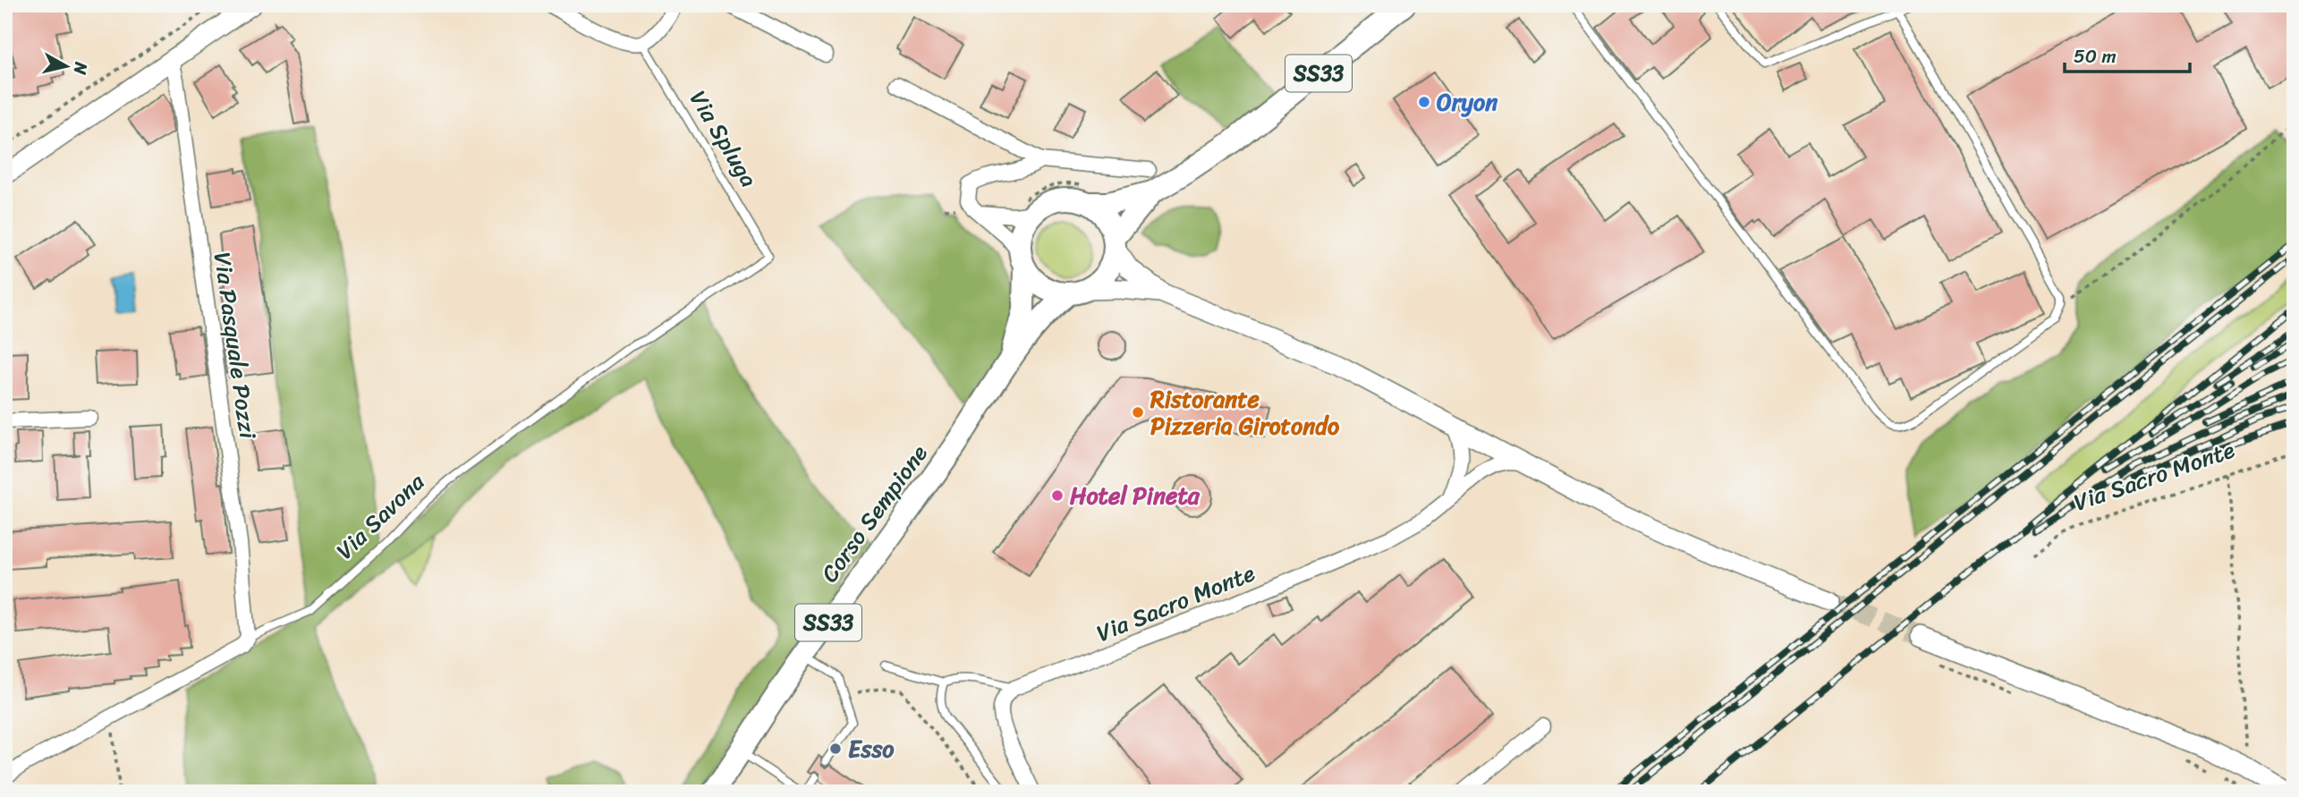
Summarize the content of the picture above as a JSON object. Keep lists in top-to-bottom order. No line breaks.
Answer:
{"streets":{"main road":["SS33","Corso Sempione"],"street":["Via Pasquale Pozzi","Via Sacro Monte","Via Savona"],"lane":["Via Spluga"]},"crossings":[["SS33","Corso Sempione"],["Via Spluga","Via Savona"],["Via Pasquale Pozzi","Via Savona"]],"places":["Oryon","Ristorante Pizzeria Girotondo","Hotel Pineta","Esso"],"scale_bar":"50 m","north":"right"}
